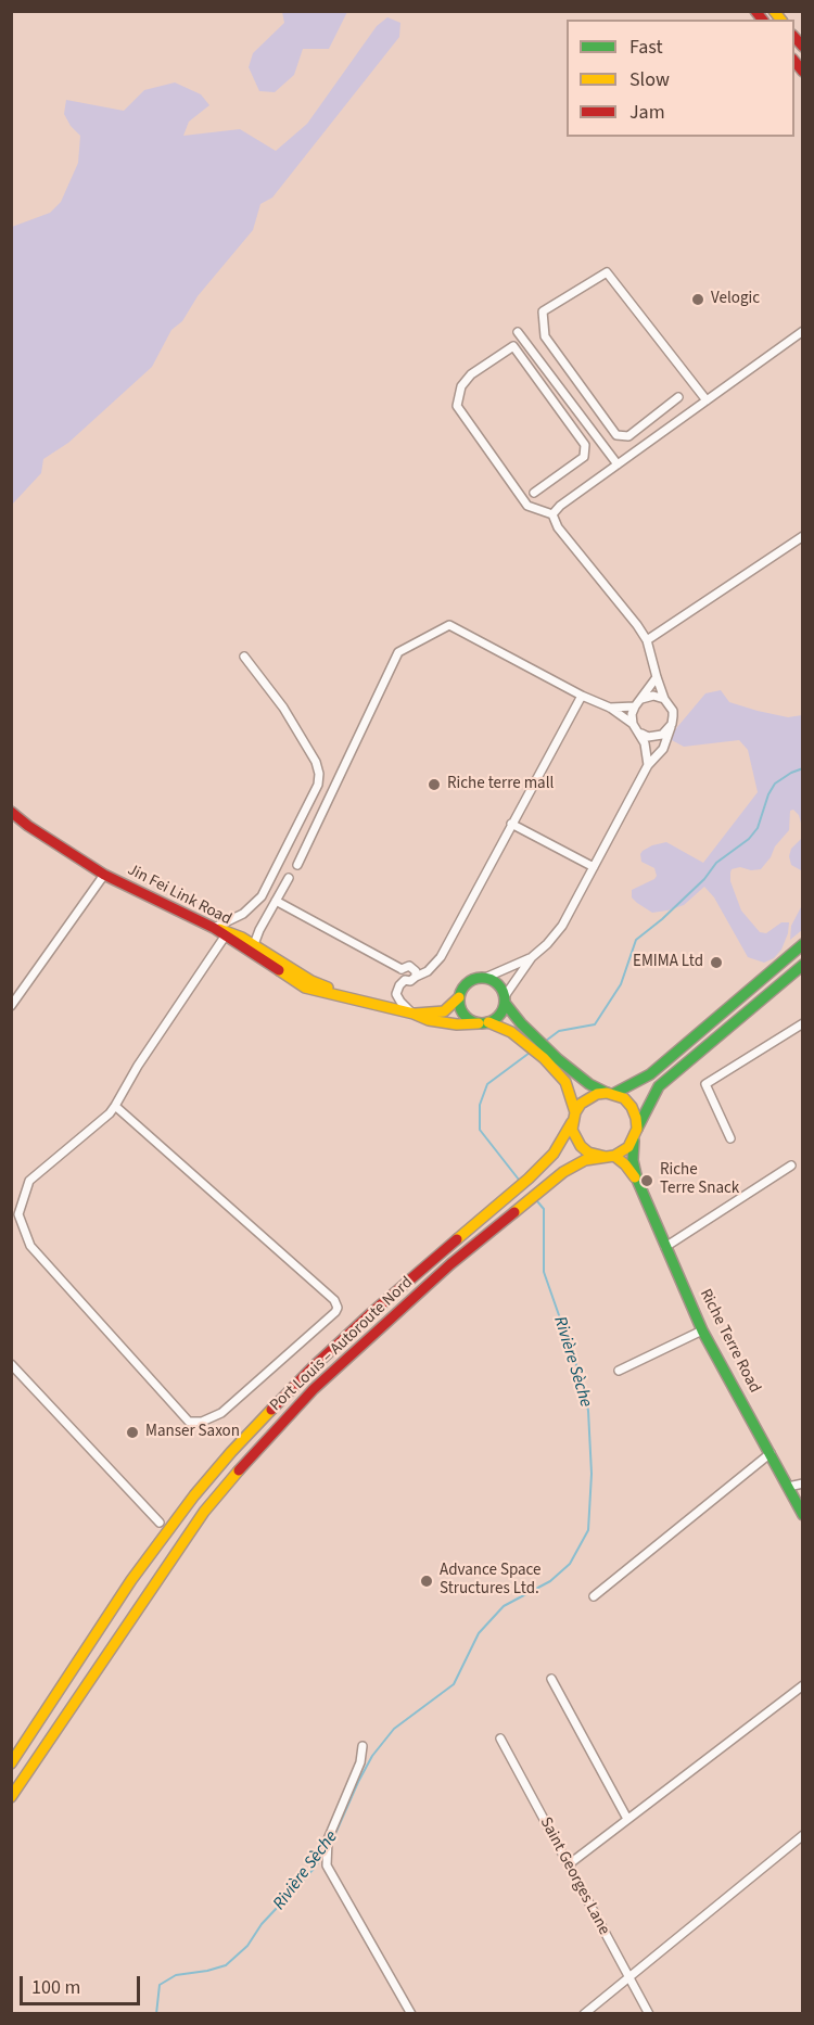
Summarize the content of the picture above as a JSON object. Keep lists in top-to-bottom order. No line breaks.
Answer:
{"streets":{"main road":["Jin Fei Link Road","Riche Terre Road","Port Louis – Autoroute Nord"],"street":["Saint Georges Lane"]},"water":["Rivière Sèche"],"places":["Velogic","Riche terre mall","EMIMA Ltd","Riche Terre Snack","Manser Saxon","Advance Space Structures Ltd."],"legend":["Fast","Slow","Jam"],"scale_bar":"100 m"}
